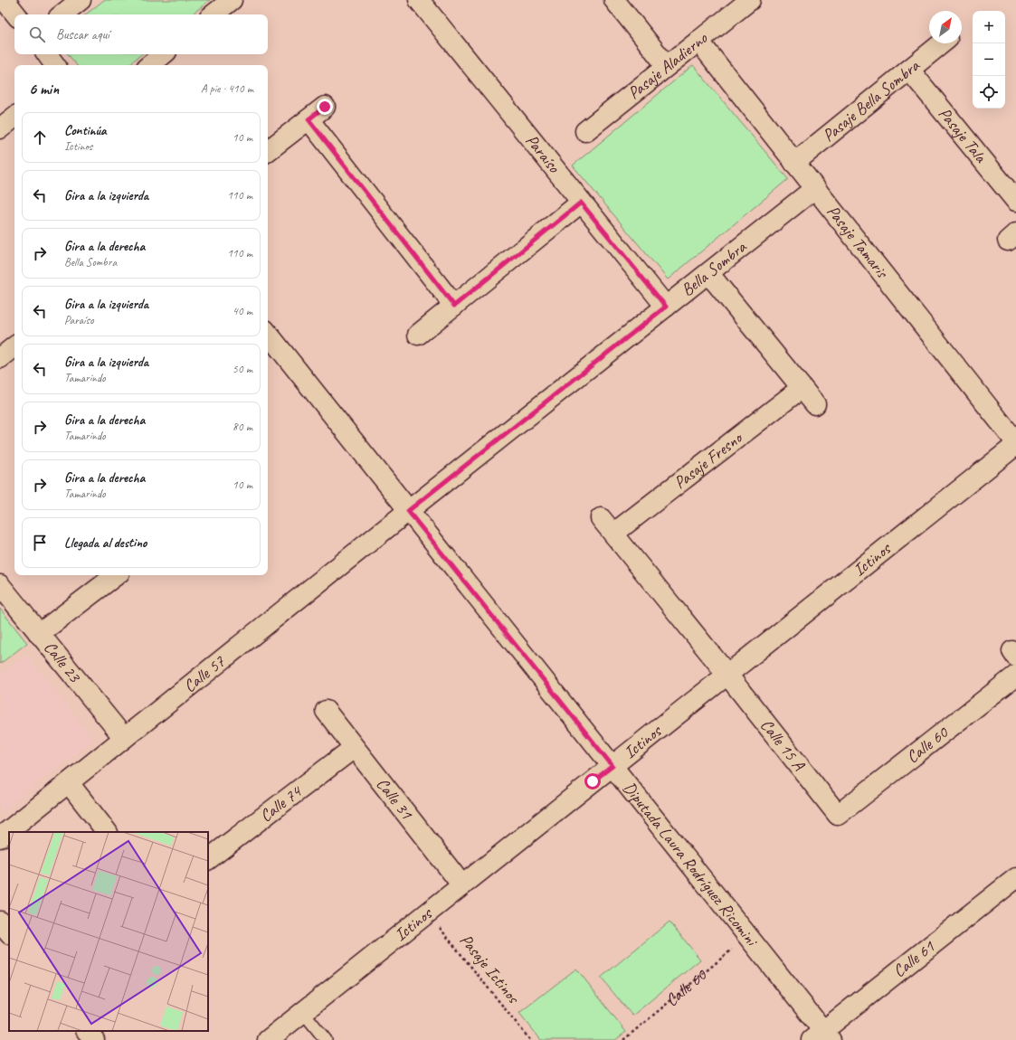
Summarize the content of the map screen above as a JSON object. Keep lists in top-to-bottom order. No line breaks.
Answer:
{"streets":{"street":["Pasaje Aladierno","Pasaje Bella Sombra","Pasaje Tala","Paraíso","Pasaje Tamaris","Bella Sombra","Pasaje Fresno","Ictinos","Calle 23","Calle 57","Calle 15 A","Calle 60","Calle 31","Calle 74","Diputada Laura Rodríguez Ricomini","Calle 61"],"path":["Pasaje Ictinos"]},"crossings":[["Pasaje Aladierno","Pasaje Tamaris"],["Pasaje Bella Sombra","Pasaje Tala"],["Pasaje Bella Sombra","Pasaje Tamaris"],["Paraíso","Bella Sombra"],["Pasaje Tamaris","Bella Sombra"],["Pasaje Tamaris","Ictinos"],["Bella Sombra","Calle 57"],["Bella Sombra","Diputada Laura Rodríguez Ricomini"],["Ictinos","Calle 15 A"],["Ictinos","Calle 31"],["Ictinos","Diputada Laura Rodríguez Ricomini"],["Ictinos","Pasaje Ictinos"],["Calle 23","Calle 57"],["Calle 57","Diputada Laura Rodríguez Ricomini"],["Calle 15 A","Calle 60"],["Calle 60","Diputada Laura Rodríguez Ricomini"],["Calle 31","Calle 74"],["Diputada Laura Rodríguez Ricomini","Calle 61"]],"north":"top right","page":{"map_buttons":["+","−"],"search":"Buscar aquí","heading":["6 min","A pie · 410 m"],"list":[["Continúa","Ictinos","10 m"],["Gira a la izquierda","110 m"],["Gira a la derecha","Bella Sombra","110 m"],["Gira a la izquierda","Paraíso","40 m"],["Gira a la izquierda","Tamarindo","50 m"],["Gira a la derecha","Tamarindo","80 m"],["Gira a la derecha","Tamarindo","10 m"],"Llegada al destino"]}}
